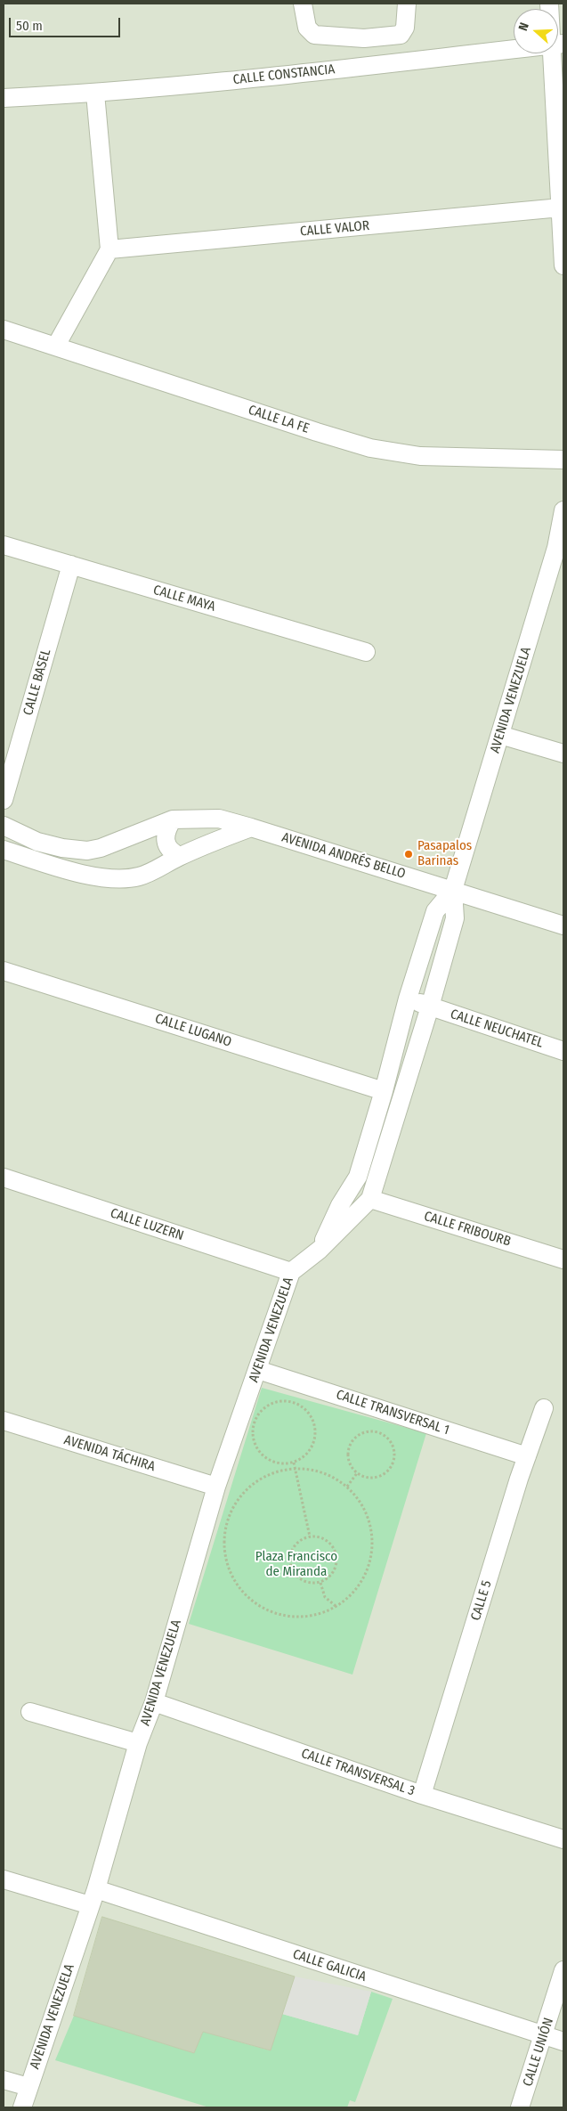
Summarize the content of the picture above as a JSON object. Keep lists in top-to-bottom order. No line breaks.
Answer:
{"streets":{"street":["CALLE CONSTANCIA","CALLE VALOR","CALLE LA FE","CALLE MAYA","CALLE BASEL","AVENIDA VENEZUELA","AVENIDA ANDRÉS BELLO","CALLE NEUCHATEL","CALLE LUGANO","CALLE LUZERN","CALLE FRIBOURB","CALLE TRANSVERSAL 1","AVENIDA TÁCHIRA","CALLE 5","CALLE TRANSVERSAL 3","CALLE GALICIA","CALLE UNIÓN"]},"crossings":[["CALLE MAYA","CALLE BASEL"],["AVENIDA VENEZUELA","AVENIDA ANDRÉS BELLO"],["AVENIDA VENEZUELA","CALLE NEUCHATEL"],["AVENIDA VENEZUELA","CALLE LUGANO"],["AVENIDA VENEZUELA","CALLE LUZERN"],["AVENIDA VENEZUELA","CALLE FRIBOURB"],["AVENIDA VENEZUELA","CALLE TRANSVERSAL 1"],["AVENIDA VENEZUELA","AVENIDA TÁCHIRA"],["AVENIDA VENEZUELA","CALLE TRANSVERSAL 3"],["AVENIDA VENEZUELA","CALLE GALICIA"],["CALLE TRANSVERSAL 1","CALLE 5"],["CALLE 5","CALLE TRANSVERSAL 3"],["CALLE GALICIA","CALLE UNIÓN"]],"parks":["Plaza Francisco de Miranda"],"places":["Pasapalos Barinas"],"scale_bar":"50 m","north":"left"}
